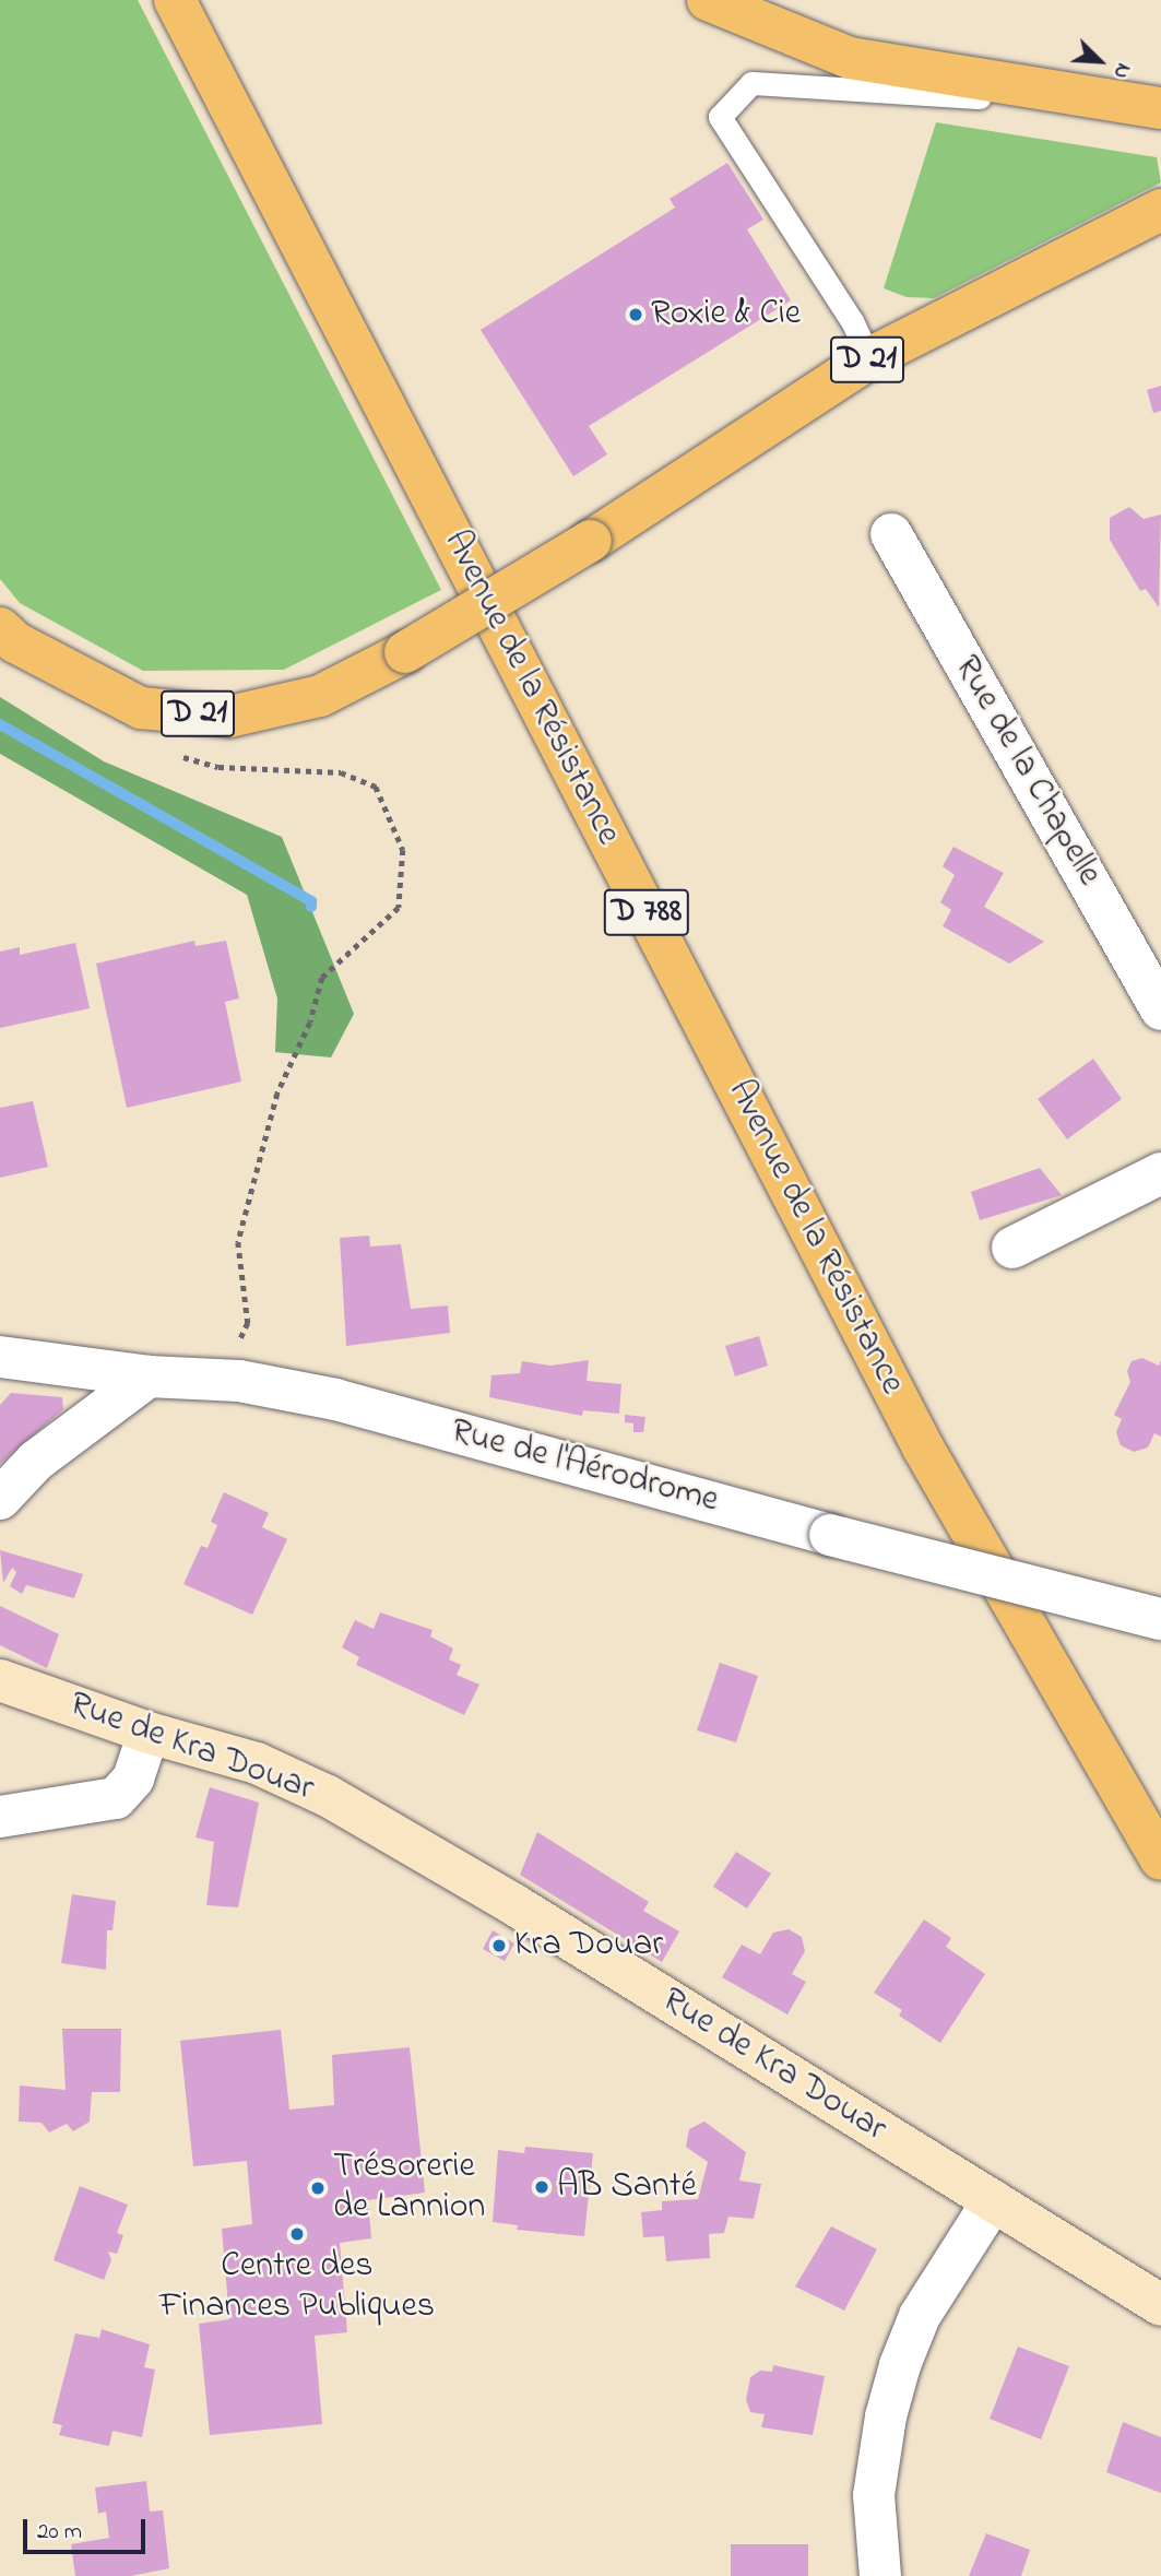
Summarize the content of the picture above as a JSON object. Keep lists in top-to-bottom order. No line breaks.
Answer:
{"streets":{"main road":["D 21","Avenue de la Résistance","D 788","Rue de Kra Douar"],"street":["Rue de la Chapelle","Rue de l'Aérodrome"]},"places":["Roxie & Cie","Kra Douar","AB Santé","Trésorerie de Lannion","Centre des Finances Publiques"],"scale_bar":"20 m","north":"bottom right"}
